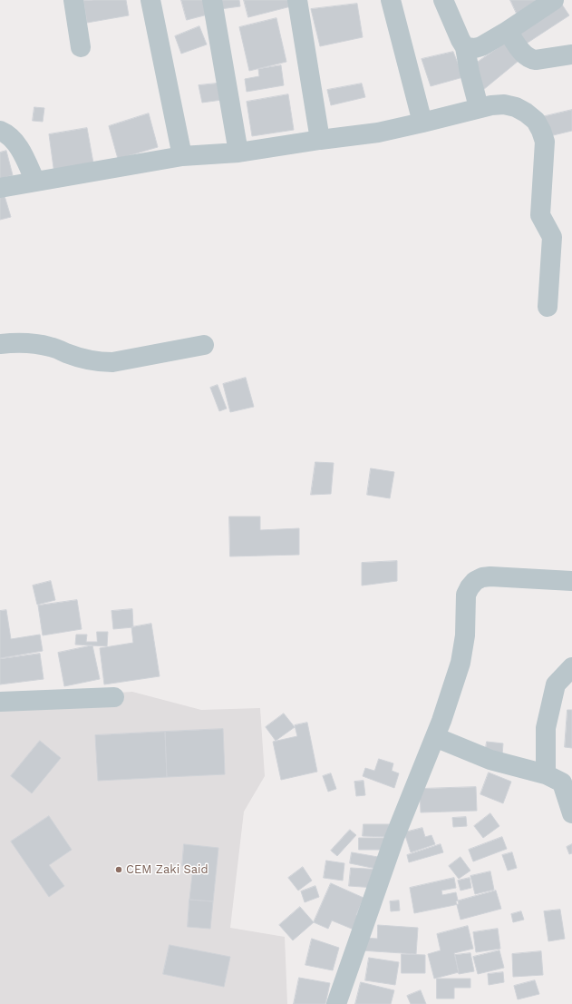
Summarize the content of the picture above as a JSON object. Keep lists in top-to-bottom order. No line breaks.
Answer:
{"places":["CEM Zaki Said"]}
